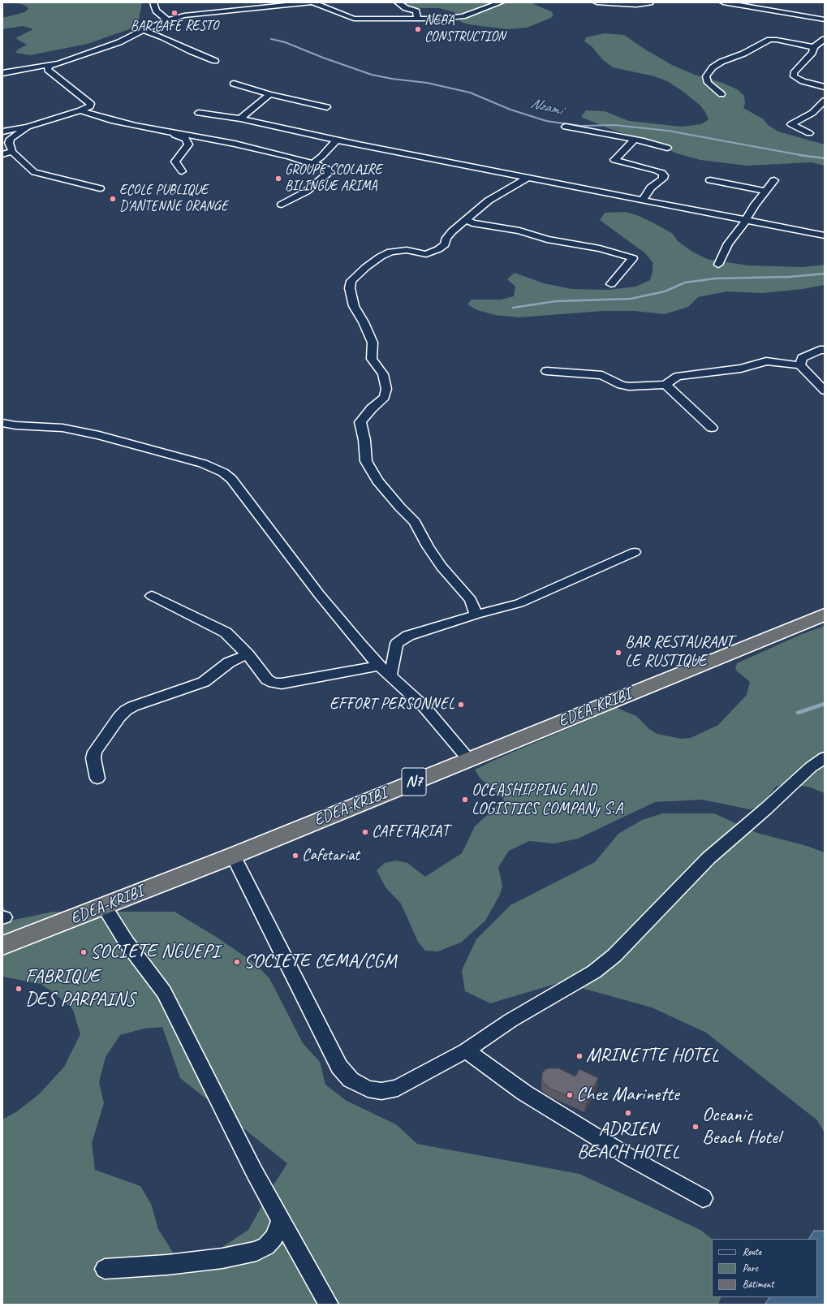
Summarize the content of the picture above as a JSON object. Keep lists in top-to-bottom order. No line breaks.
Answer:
{"streets":{"highway":["EDEA-KRIBI","N7"]},"water":["Nzami"],"places":["BAR CAFE RESTO","NEBA CONSTRUCTION","GROUPE SCOLAIRE BILINGUE ARIMA","ECOLE PUBLIQUE D'ANTENNE ORANGE","BAR RESTAURANT LE RUSTIQUE","EFFORT PERSONNEL","OCEASHIPPING AND LOGISTICS COMPANy S.A","CAFETARIAT","Cafetariat","SOCIETE NGUEPI","SOCIETE CEMA/CGM","FABRIQUE DES PARPAINS","MRINETTE HOTEL","Chez Marinette","ADRIEN BEACH HOTEL","Oceanic Beach Hotel"],"legend":["Route","Parc","Bâtiment"]}
